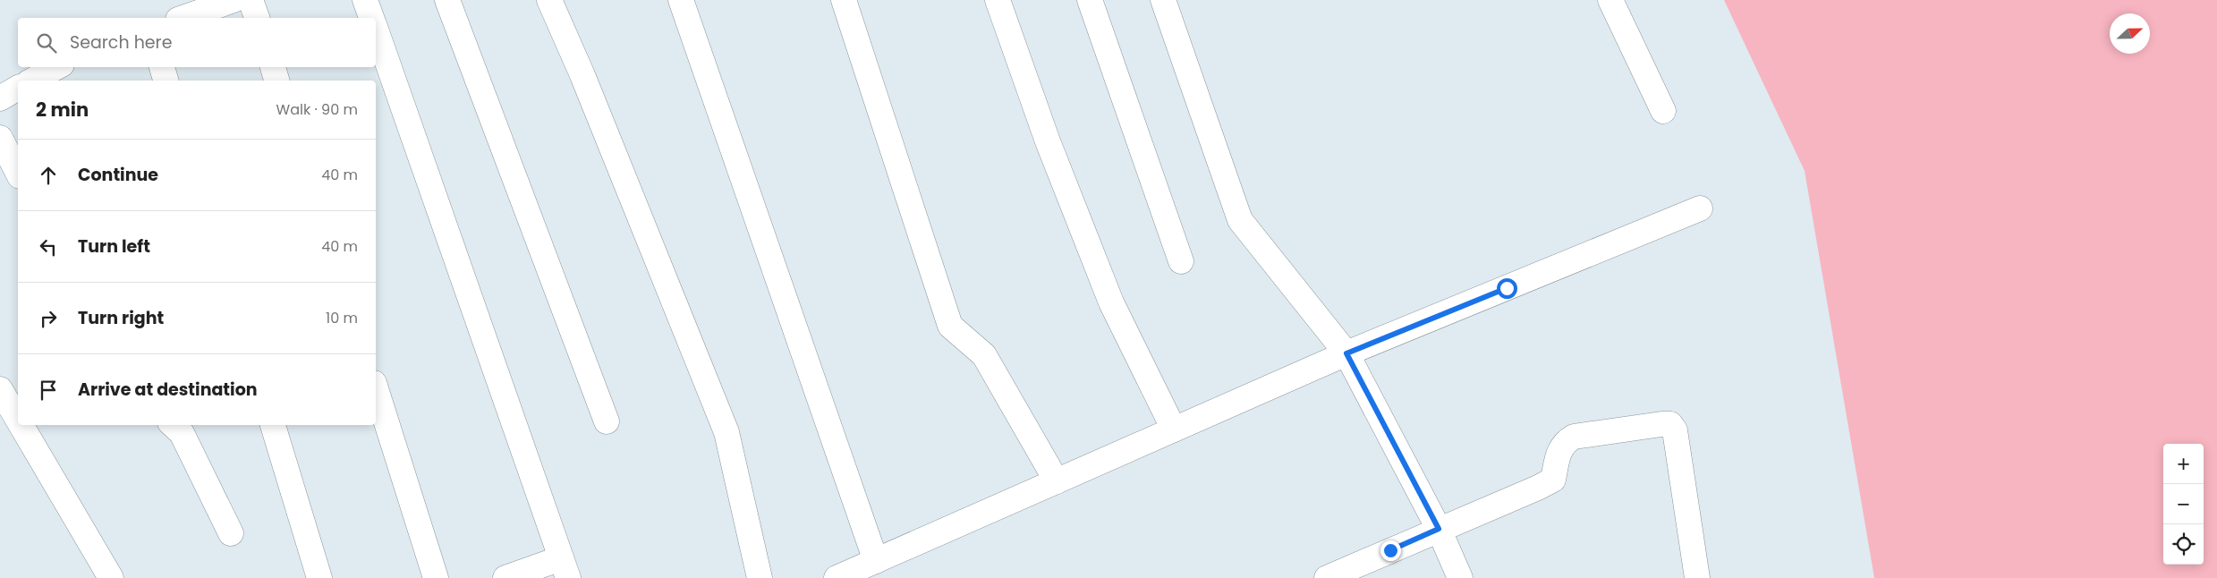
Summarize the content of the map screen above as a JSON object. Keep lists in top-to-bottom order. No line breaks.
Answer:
{"north":"right","page":{"search":"Search here","heading":["2 min","Walk · 90 m"],"list":[["Continue","40 m"],["Turn left","40 m"],["Turn right","10 m"],"Arrive at destination"],"map_buttons":["+","−"]}}
